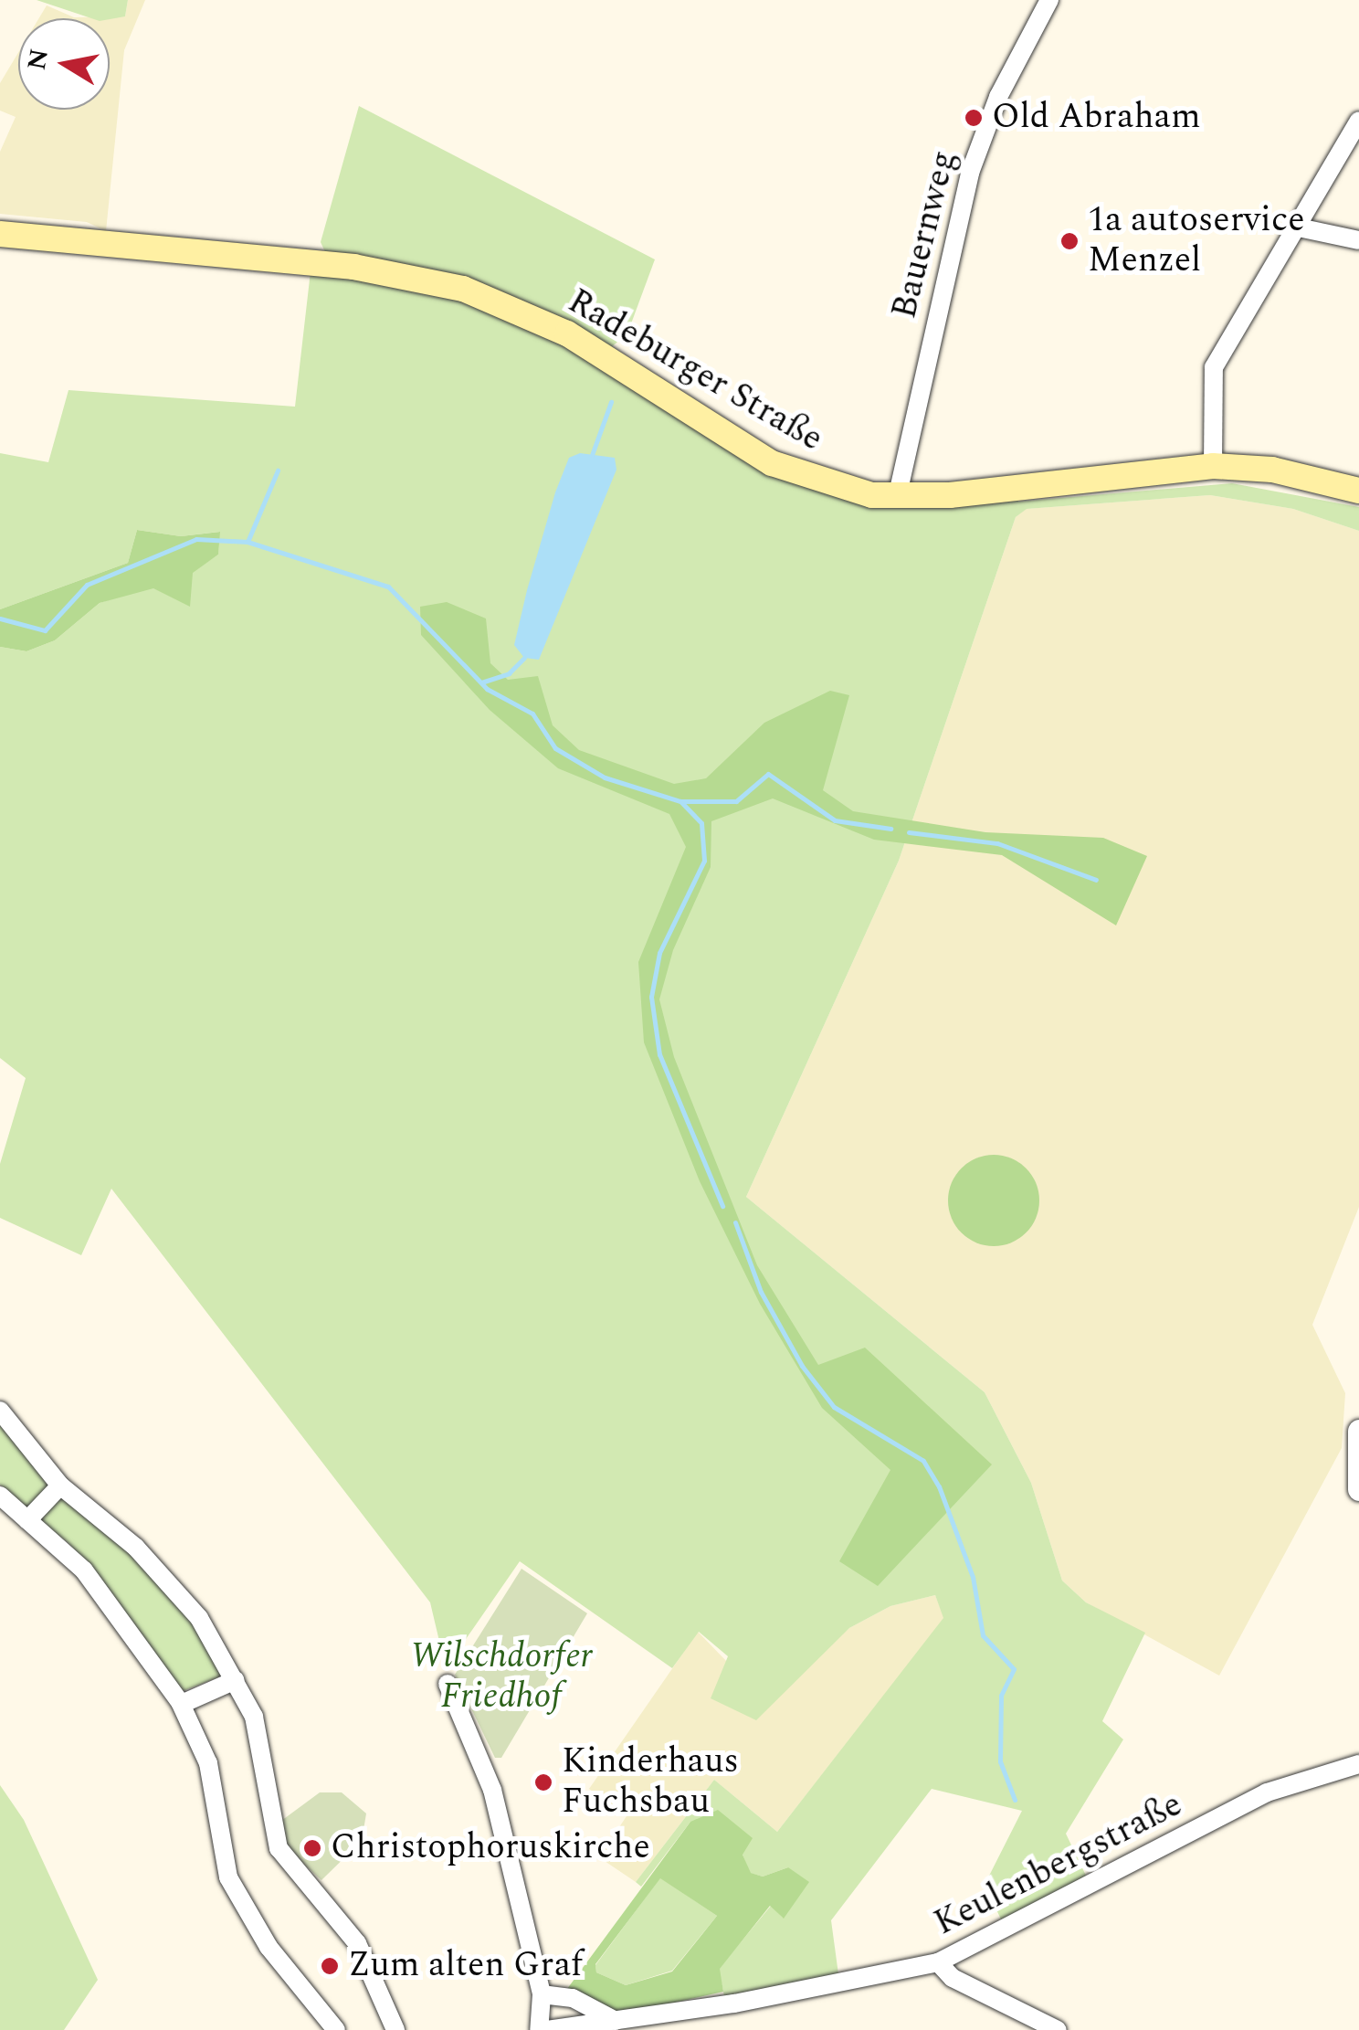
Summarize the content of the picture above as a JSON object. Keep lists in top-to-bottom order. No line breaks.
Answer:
{"streets":{"main road":["Radeburger Straße"],"street":["Bauernweg","Keulenbergstraße"]},"crossings":[["Bauernweg","Radeburger Straße"]],"parks":["Wilschdorfer Friedhof"],"places":["Old Abraham","1a autoservice Menzel","Kinderhaus Fuchsbau","Christophoruskirche","Zum alten Graf"],"north":"left"}
